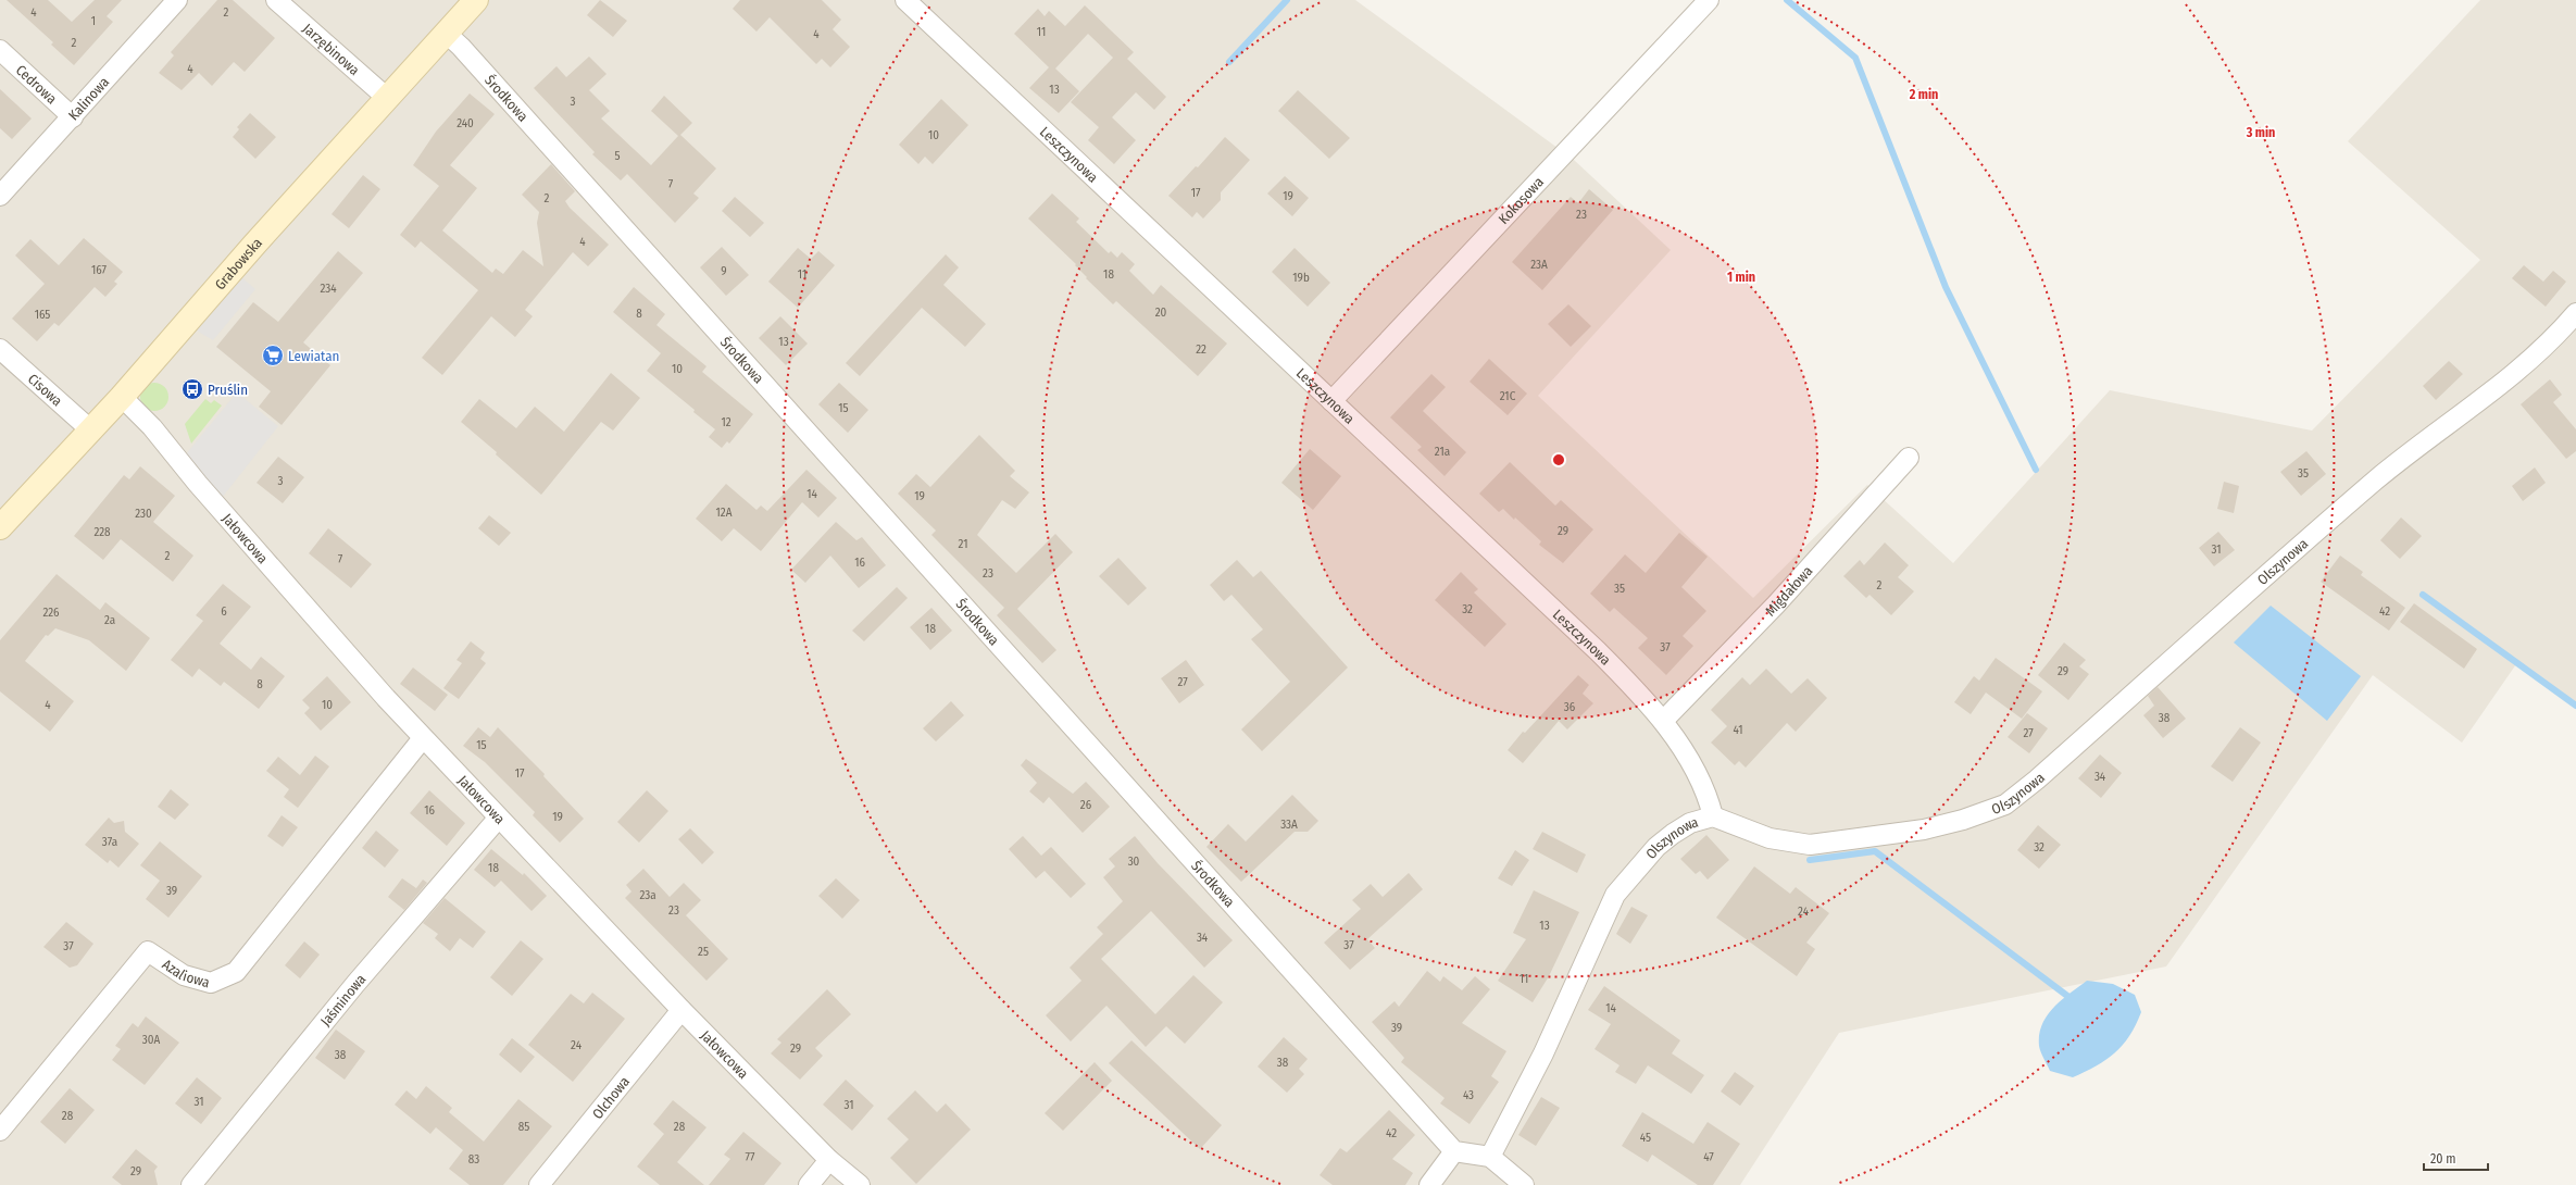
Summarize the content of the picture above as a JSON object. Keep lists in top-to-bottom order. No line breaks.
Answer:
{"streets":{"street":["Jarzębinowa","Cedrowa","Środkowa","Kalinowa","Leszczynowa","Kokosowa","Grabowska","Cisowa","Jałowcowa","Olszynowa","Migdałowa","Azaliowa","Jaśminowa","Olchowa"]},"crossings":[["Jarzębinowa","Grabowska"],["Cedrowa","Kalinowa"],["Środkowa","Grabowska"],["Leszczynowa","Kokosowa"],["Leszczynowa","Olszynowa"],["Leszczynowa","Migdałowa"],["Grabowska","Cisowa"],["Grabowska","Jałowcowa"],["Jałowcowa","Azaliowa"],["Jałowcowa","Jaśminowa"],["Jałowcowa","Olchowa"]],"places":{"supermarket":["Lewiatan"],"bus stop":["Pruślin"]},"house_numbers":["4","2","1","11","4","2","4","13","3","240","10","5","7","17","19","2","23","4","23A","167","9","11","18","19b","234","20","8","165","13","22","10","21C","15","12","21a","35","3","14","19","12A","230","29","228","21","31","2","7","16","23","2","35","32","6","42","226","2a","18","37","29","27","8","4","10","36","38","41","27","15","17","34","26","16","19","33A","37a","32","30","18","39","23a","23","24","13","34","37","37","25","11","14","39","30A","24","29","38","38","43","31","31","28","85","28","42","45","77","47","83","29"],"scale_bar":"20 m","rings":["2 min","3 min","1 min"]}
